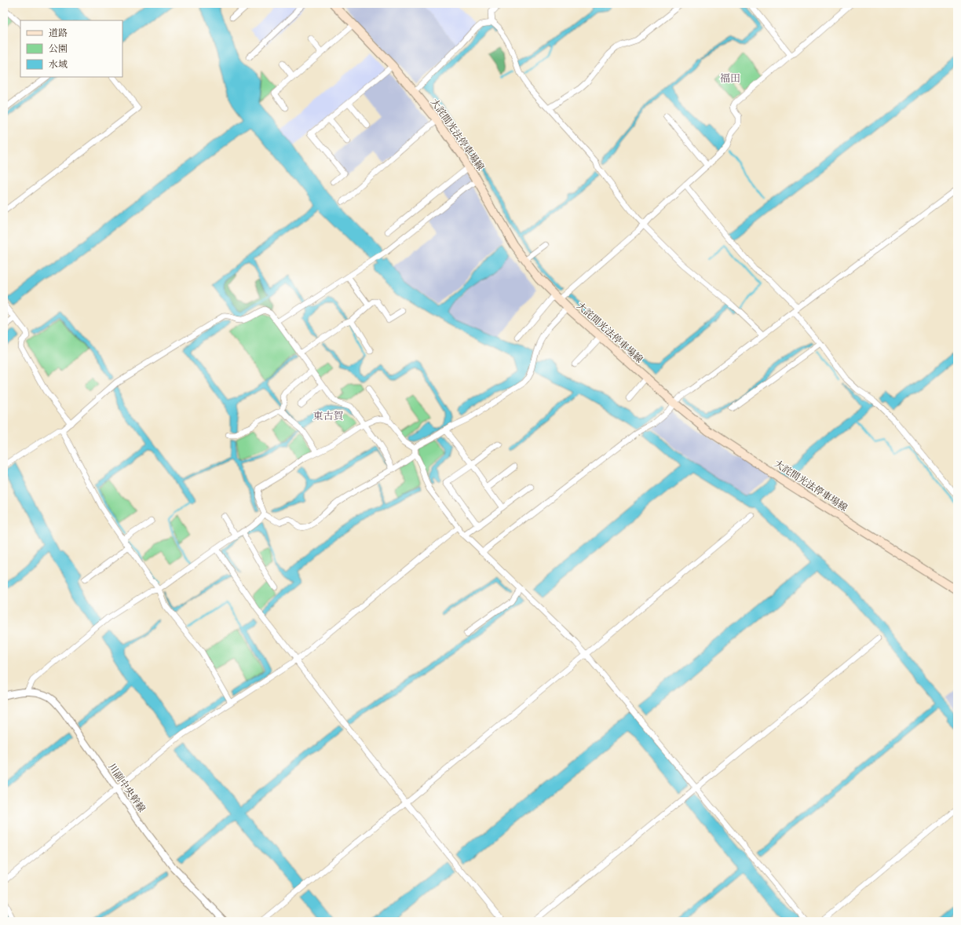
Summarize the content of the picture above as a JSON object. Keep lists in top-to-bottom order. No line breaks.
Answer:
{"streets":{"main road":["大詫間光法停車場線"],"street":["川副中央幹線"]},"districts":["福田","東古賀"],"legend":["道路","公園","水域"]}
